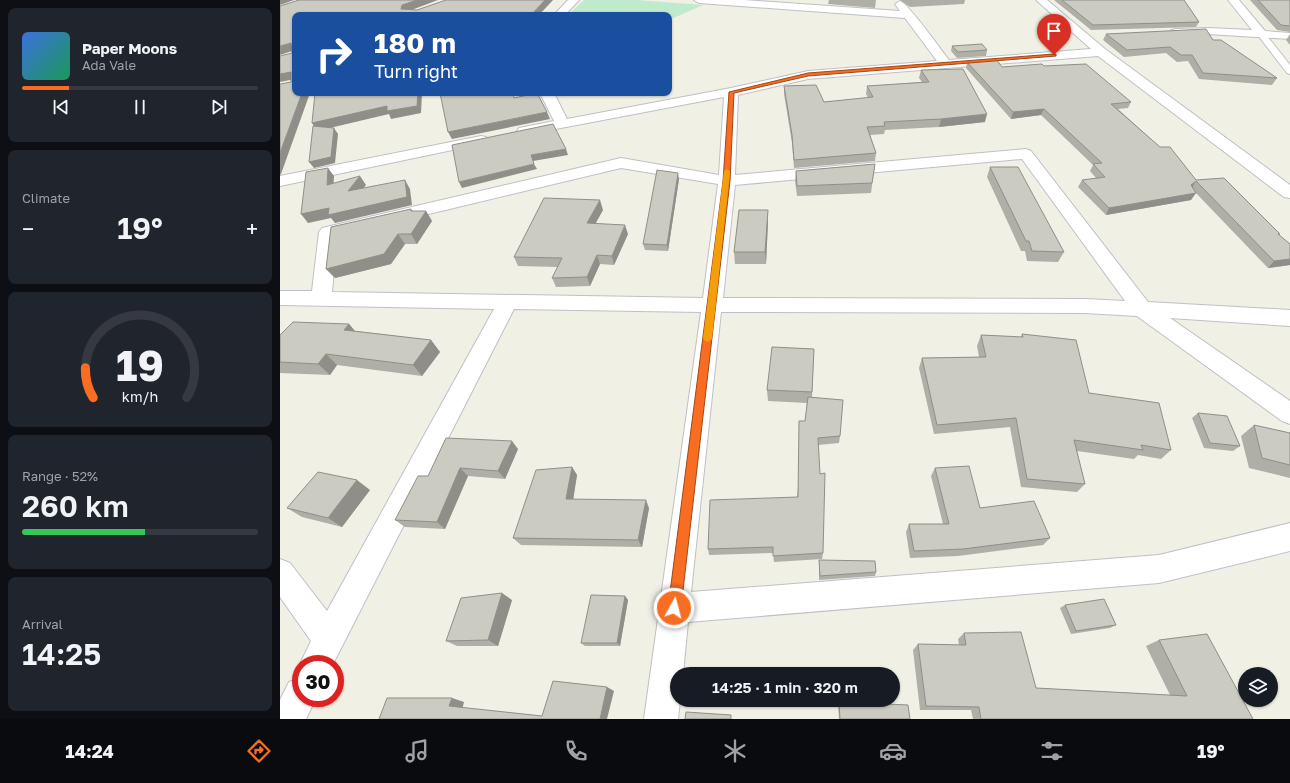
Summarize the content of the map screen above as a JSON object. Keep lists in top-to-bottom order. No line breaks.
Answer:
{"page":{"turn":["180 m","Turn right"],"song":["Paper Moons","Ada Vale"],"tile":["Climate",["Range · 52%","260 km"],["Arrival","14:25"]],"heat":["−","19°","+"],"limit":"30","trip":"14:25 · 1 min · 320 m","tabs":["14:24","19°"],"gauge":["19","km/h"]}}
